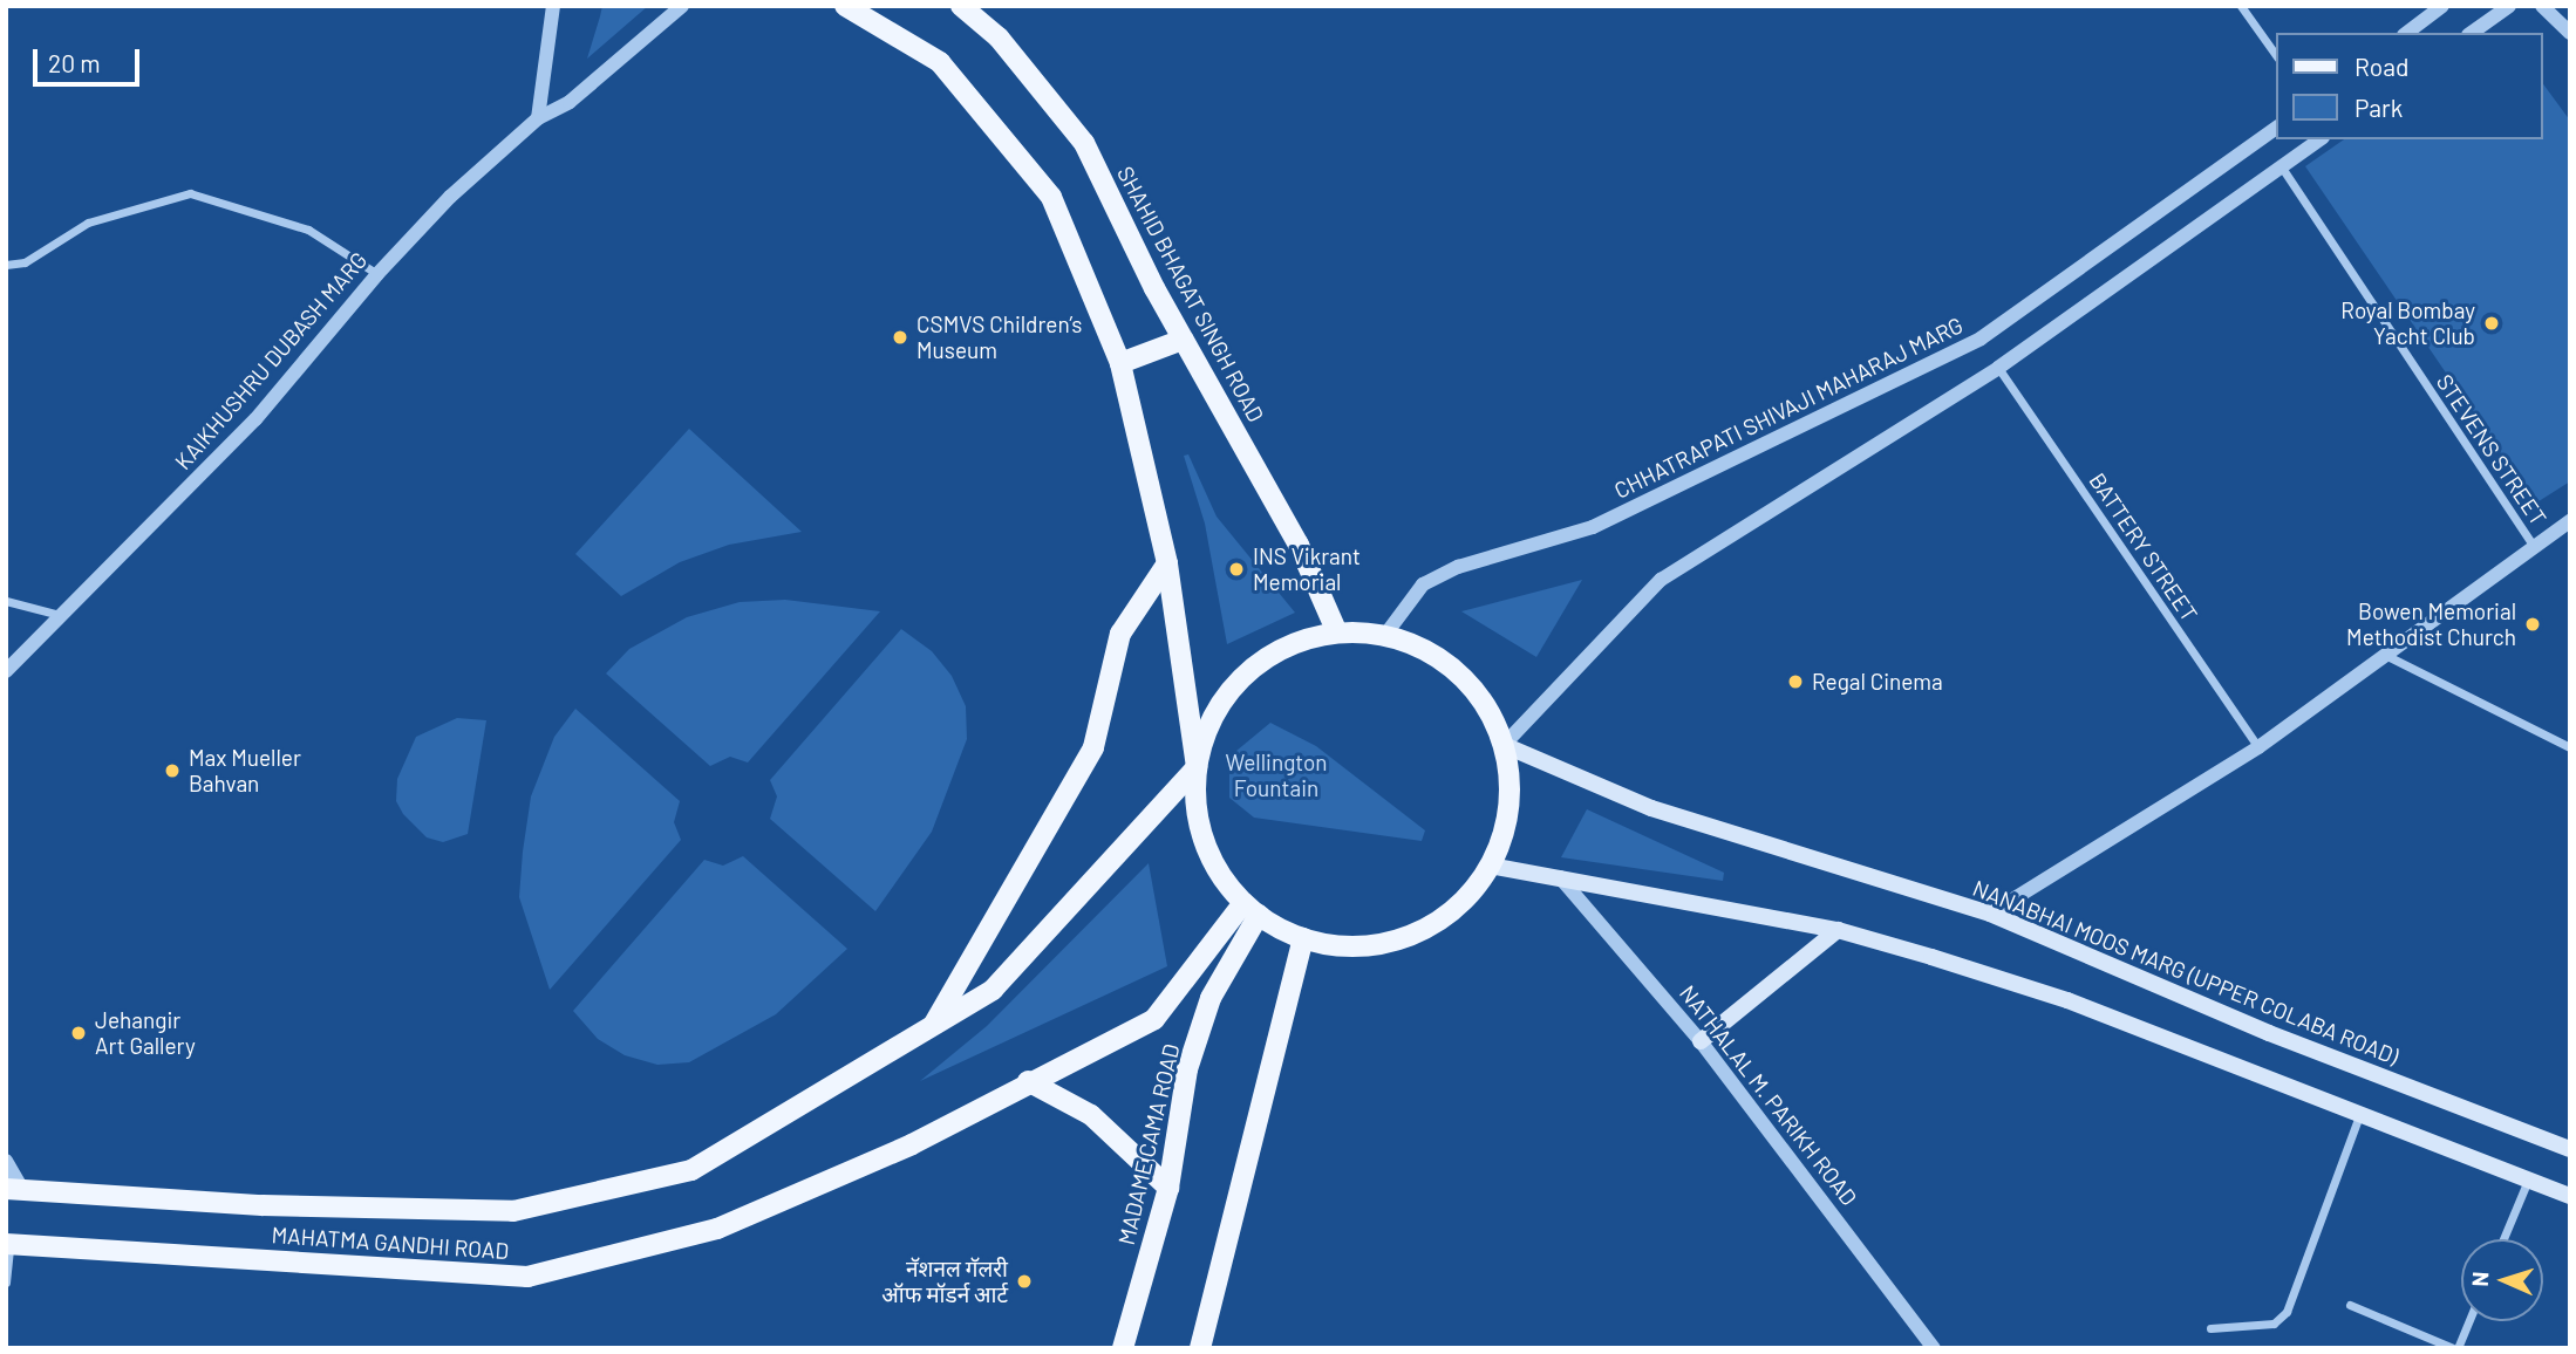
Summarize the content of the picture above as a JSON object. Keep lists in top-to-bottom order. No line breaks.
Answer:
{"streets":{"main road":["SHAHID BHAGAT SINGH ROAD","NANABHAI MOOS MARG (UPPER COLABA ROAD)","MADAME CAMA ROAD","MAHATMA GANDHI ROAD"],"street":["KAIKHUSHRU DUBASH MARG","CHHATRAPATI SHIVAJI MAHARAJ MARG","STEVENS STREET","BATTERY STREET","NATHALAL M. PARIKH ROAD"]},"crossings":[["MADAME CAMA ROAD","MAHATMA GANDHI ROAD"]],"parks":["Wellington Fountain"],"places":["Royal Bombay Yacht Club","CSMVS Children’s Museum","INS Vikrant Memorial","Bowen Memorial Methodist Church","Regal Cinema","Max Mueller Bahvan","Jehangir Art Gallery","नॅशनल गॅलरी ऑफ मॉडर्न आर्ट"],"legend":["Road","Park"],"scale_bar":"20 m","north":"left"}
